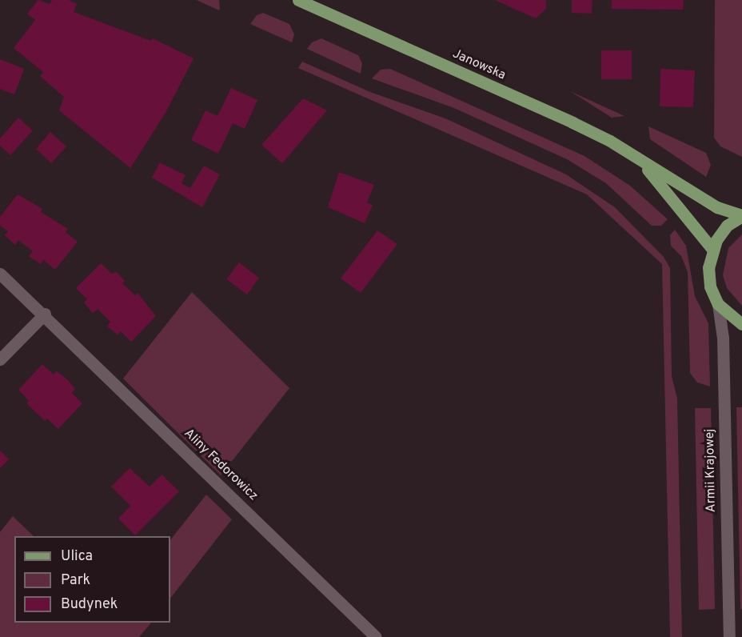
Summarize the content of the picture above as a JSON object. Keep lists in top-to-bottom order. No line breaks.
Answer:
{"streets":{"main road":["Janowska"],"street":["Aliny Fedorowicz","Armii Krajowej"]},"legend":["Ulica","Park","Budynek"]}
